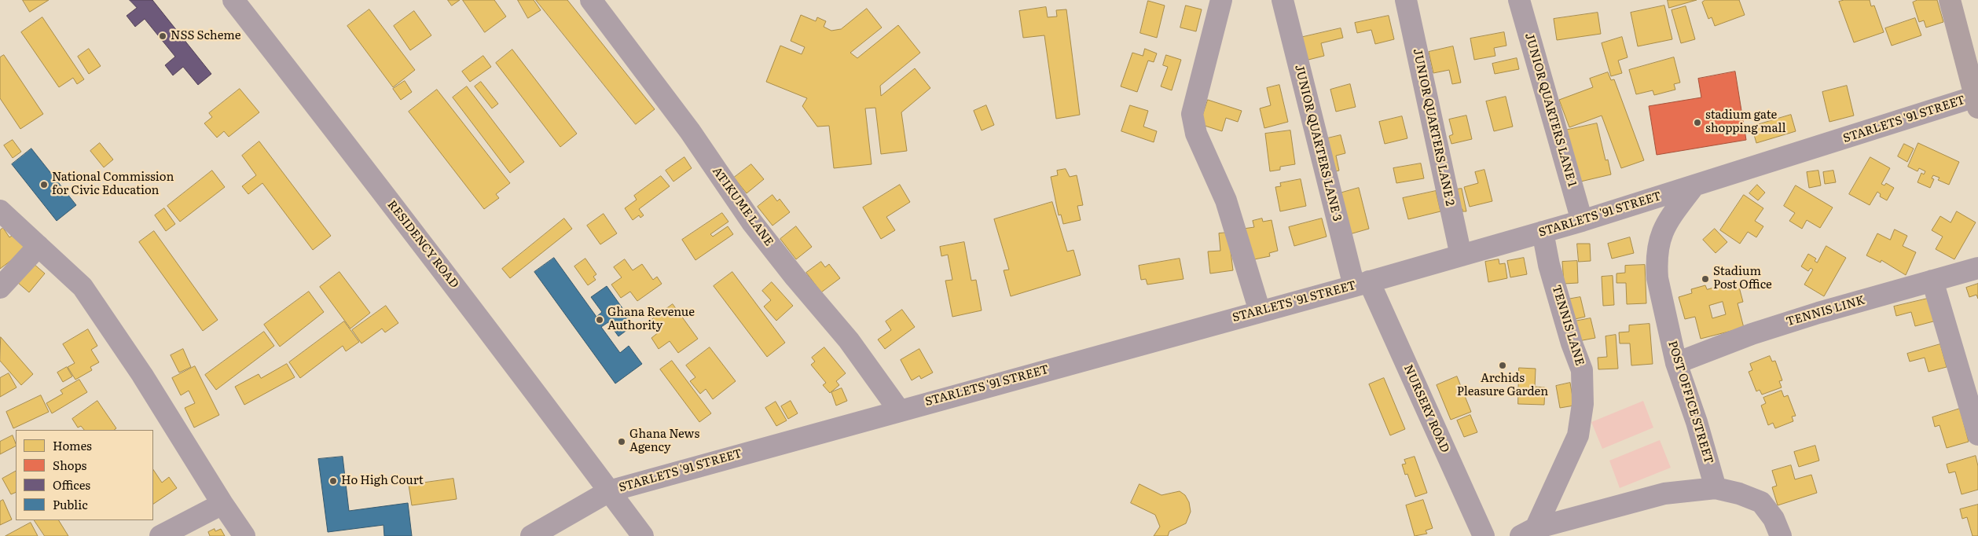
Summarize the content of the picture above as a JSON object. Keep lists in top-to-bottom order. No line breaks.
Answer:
{"streets":{"street":["JUNIOR QUARTERS LANE 1","STARLETS '91 STREET","JUNIOR QUARTERS LANE 2","JUNIOR QUARTERS LANE 3","ATIKUME LANE","RESIDENCY ROAD","TENNIS LINK","TENNIS LANE","POST OFFICE STREET","NURSERY ROAD"]},"crossings":[["JUNIOR QUARTERS LANE 1","STARLETS '91 STREET"],["STARLETS '91 STREET","JUNIOR QUARTERS LANE 2"],["STARLETS '91 STREET","JUNIOR QUARTERS LANE 3"],["STARLETS '91 STREET","ATIKUME LANE"],["STARLETS '91 STREET","RESIDENCY ROAD"],["STARLETS '91 STREET","TENNIS LANE"],["STARLETS '91 STREET","POST OFFICE STREET"],["STARLETS '91 STREET","NURSERY ROAD"],["JUNIOR QUARTERS LANE 3","NURSERY ROAD"],["TENNIS LINK","POST OFFICE STREET"]],"places":["NSS Scheme","stadium gate shopping mall","National Commission for Civic Education","Stadium Post Office","Ghana Revenue Authority","Archids Pleasure Garden","Ghana News Agency","Ho High Court"],"legend":["Homes","Shops","Offices","Public"]}
